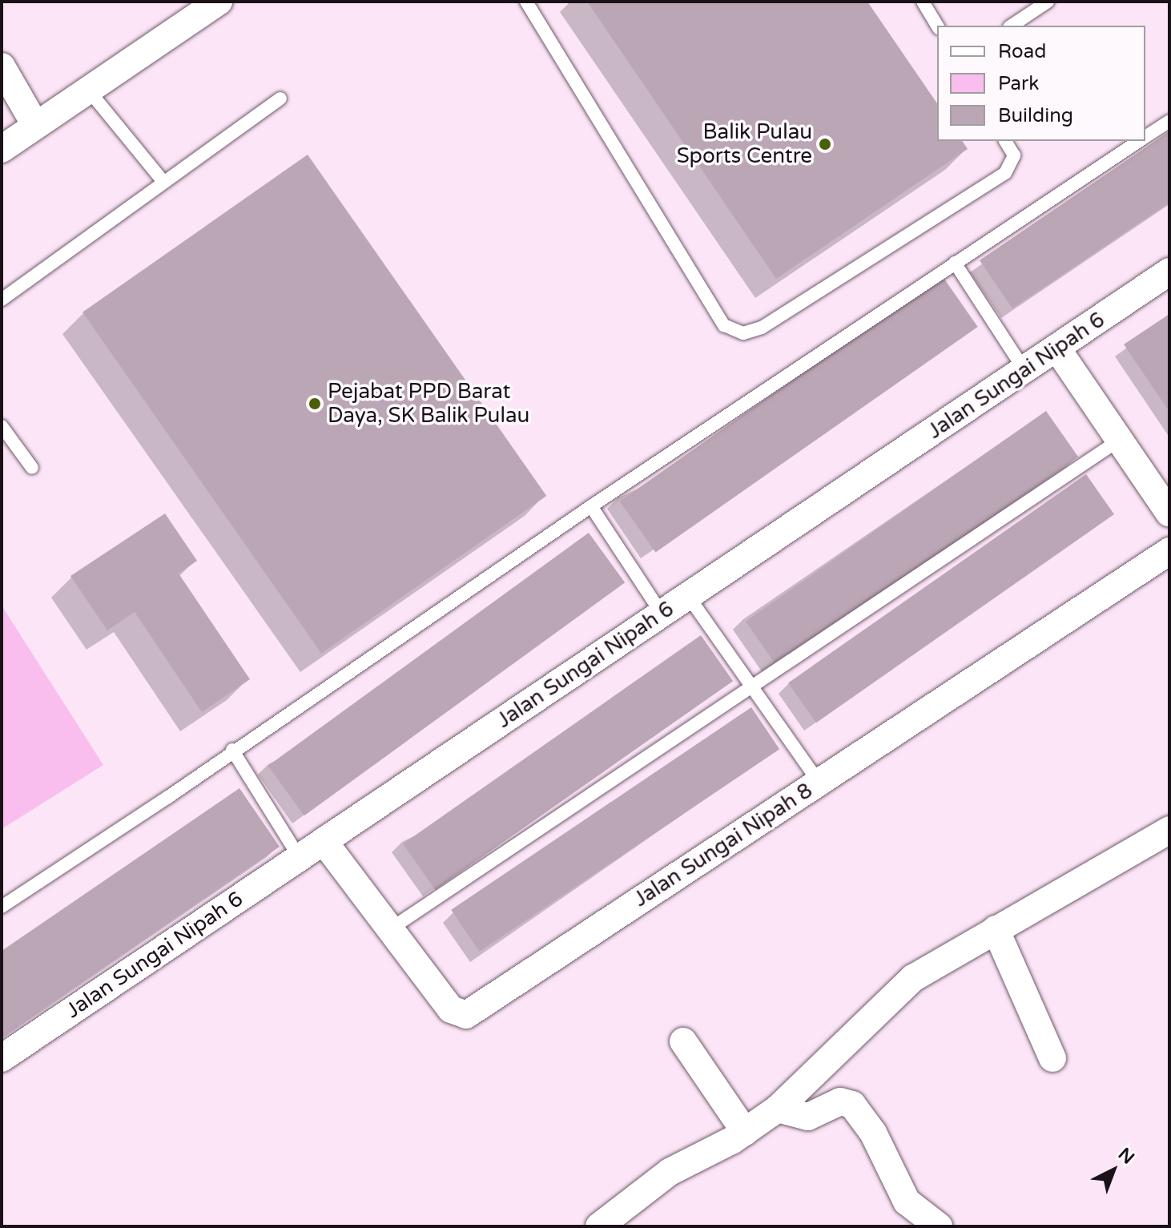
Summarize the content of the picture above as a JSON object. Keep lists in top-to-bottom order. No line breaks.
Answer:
{"streets":{"street":["Jalan Sungai Nipah 6","Jalan Sungai Nipah 8"]},"crossings":[["Jalan Sungai Nipah 6","Jalan Sungai Nipah 8"]],"places":["Balik Pulau Sports Centre","Pejabat PPD Barat Daya, SK Balik Pulau"],"legend":["Road","Park","Building"],"north":"top right"}
